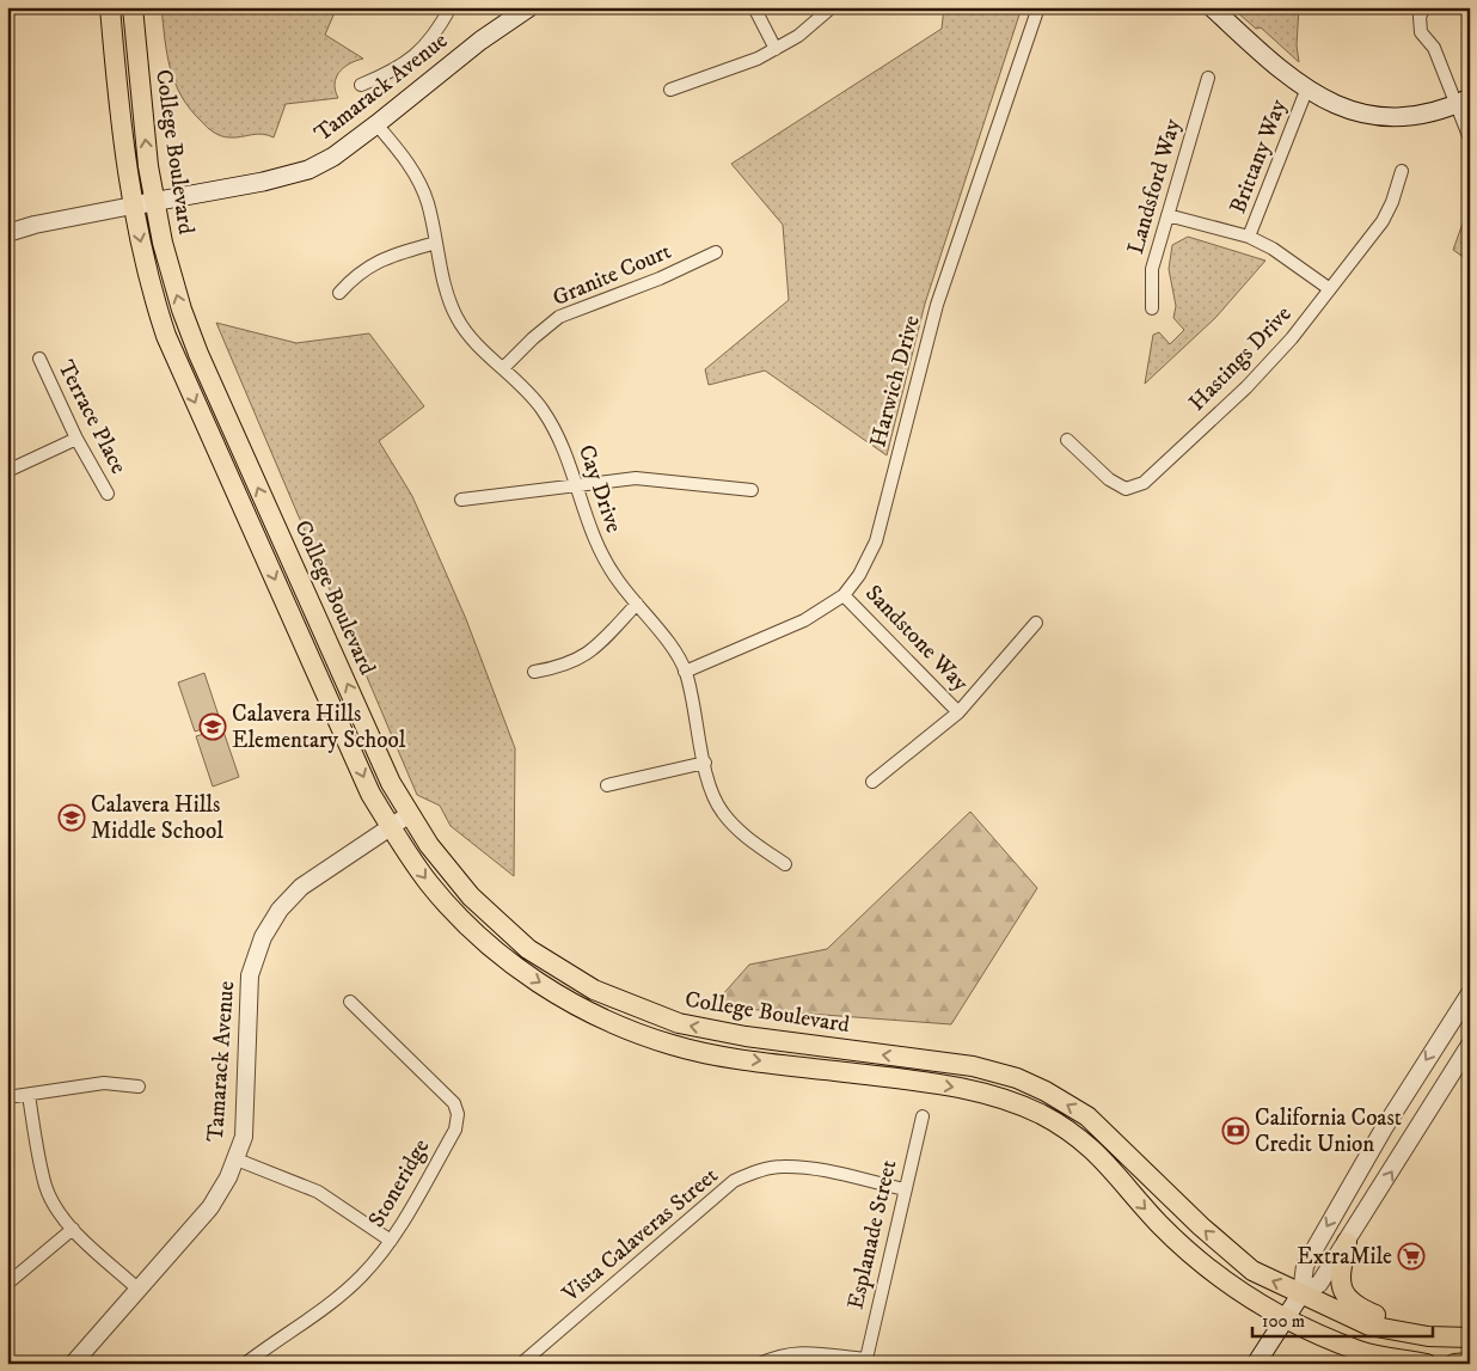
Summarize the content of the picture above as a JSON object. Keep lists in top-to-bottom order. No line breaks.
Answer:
{"streets":{"main road":["Tamarack Avenue","College Boulevard"],"street":["Brittany Way","Landsford Way","Granite Court","Hastings Drive","Harwich Drive","Terrace Place","Cay Drive","Sandstone Way","Stoneridge","Vista Calaveras Street","Esplanade Street"]},"crossings":[["Tamarack Avenue","College Boulevard"],["Tamarack Avenue","Cay Drive"],["Granite Court","Cay Drive"],["Harwich Drive","Cay Drive"],["Harwich Drive","Sandstone Way"],["Vista Calaveras Street","Esplanade Street"]],"places":{"school or university":["Calavera Hills Elementary School","Calavera Hills Middle School"],"bank":["California Coast Credit Union"],"supermarket":["ExtraMile"]},"scale_bar":"100 m"}
